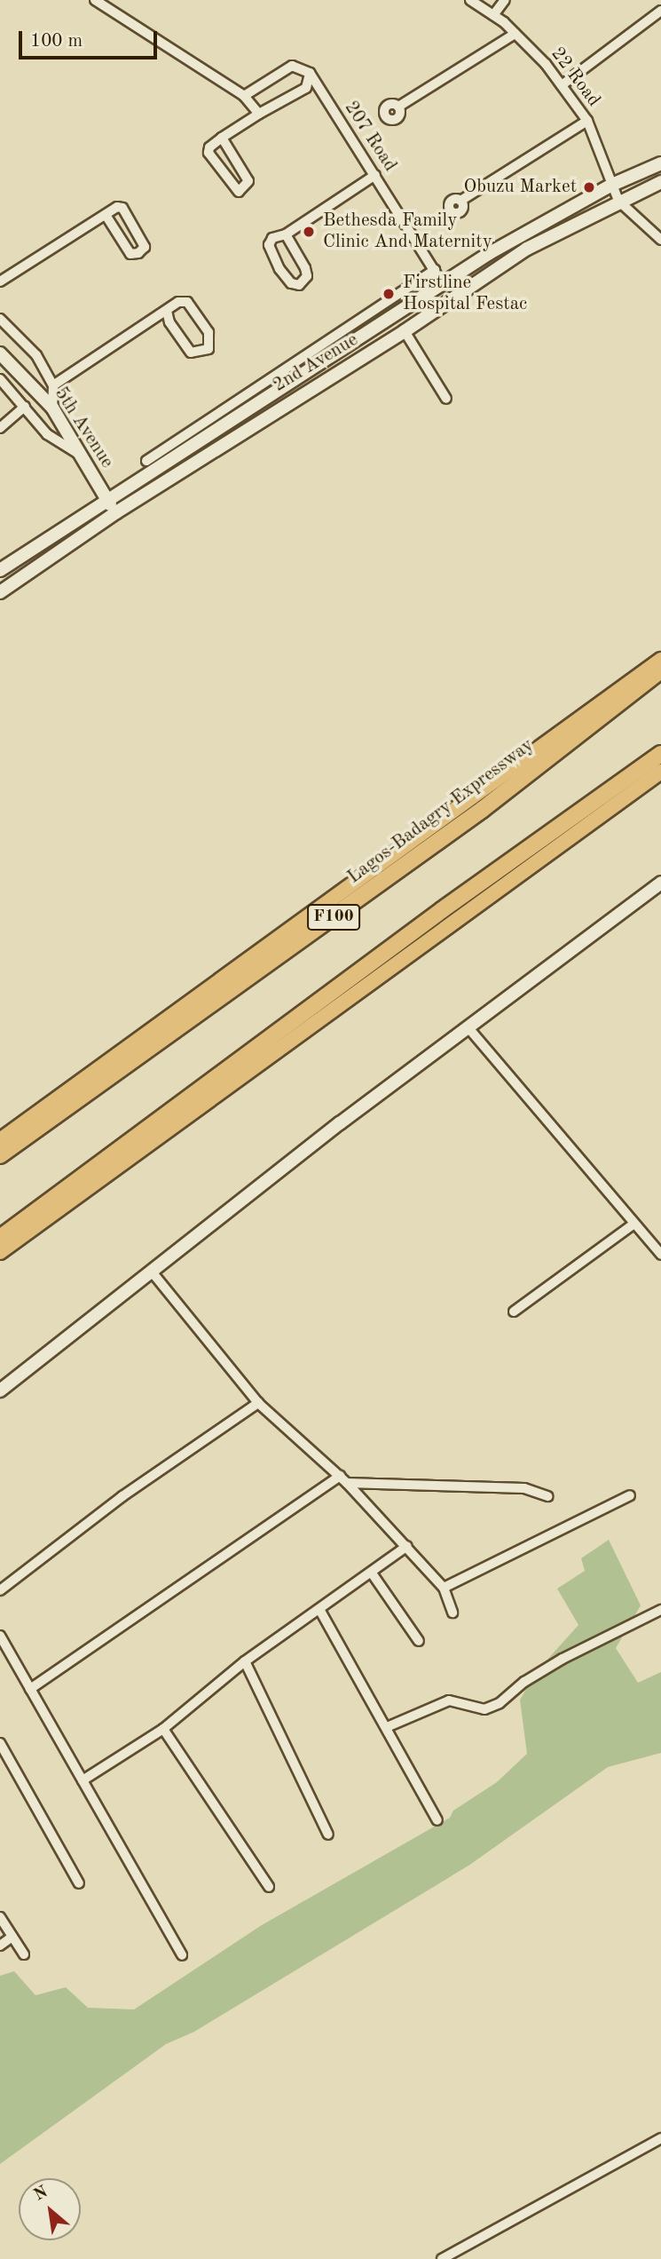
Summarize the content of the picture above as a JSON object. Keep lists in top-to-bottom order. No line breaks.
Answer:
{"streets":{"highway":["Lagos-Badagry Expressway","F100"],"street":["22 Road","207 Road","2nd Avenue","5th Avenue"]},"crossings":[["22 Road","2nd Avenue"],["207 Road","2nd Avenue"],["2nd Avenue","5th Avenue"]],"places":["Obuzu Market","Bethesda Family Clinic And Maternity","Firstline Hospital Festac"],"scale_bar":"100 m","north":"top left"}
